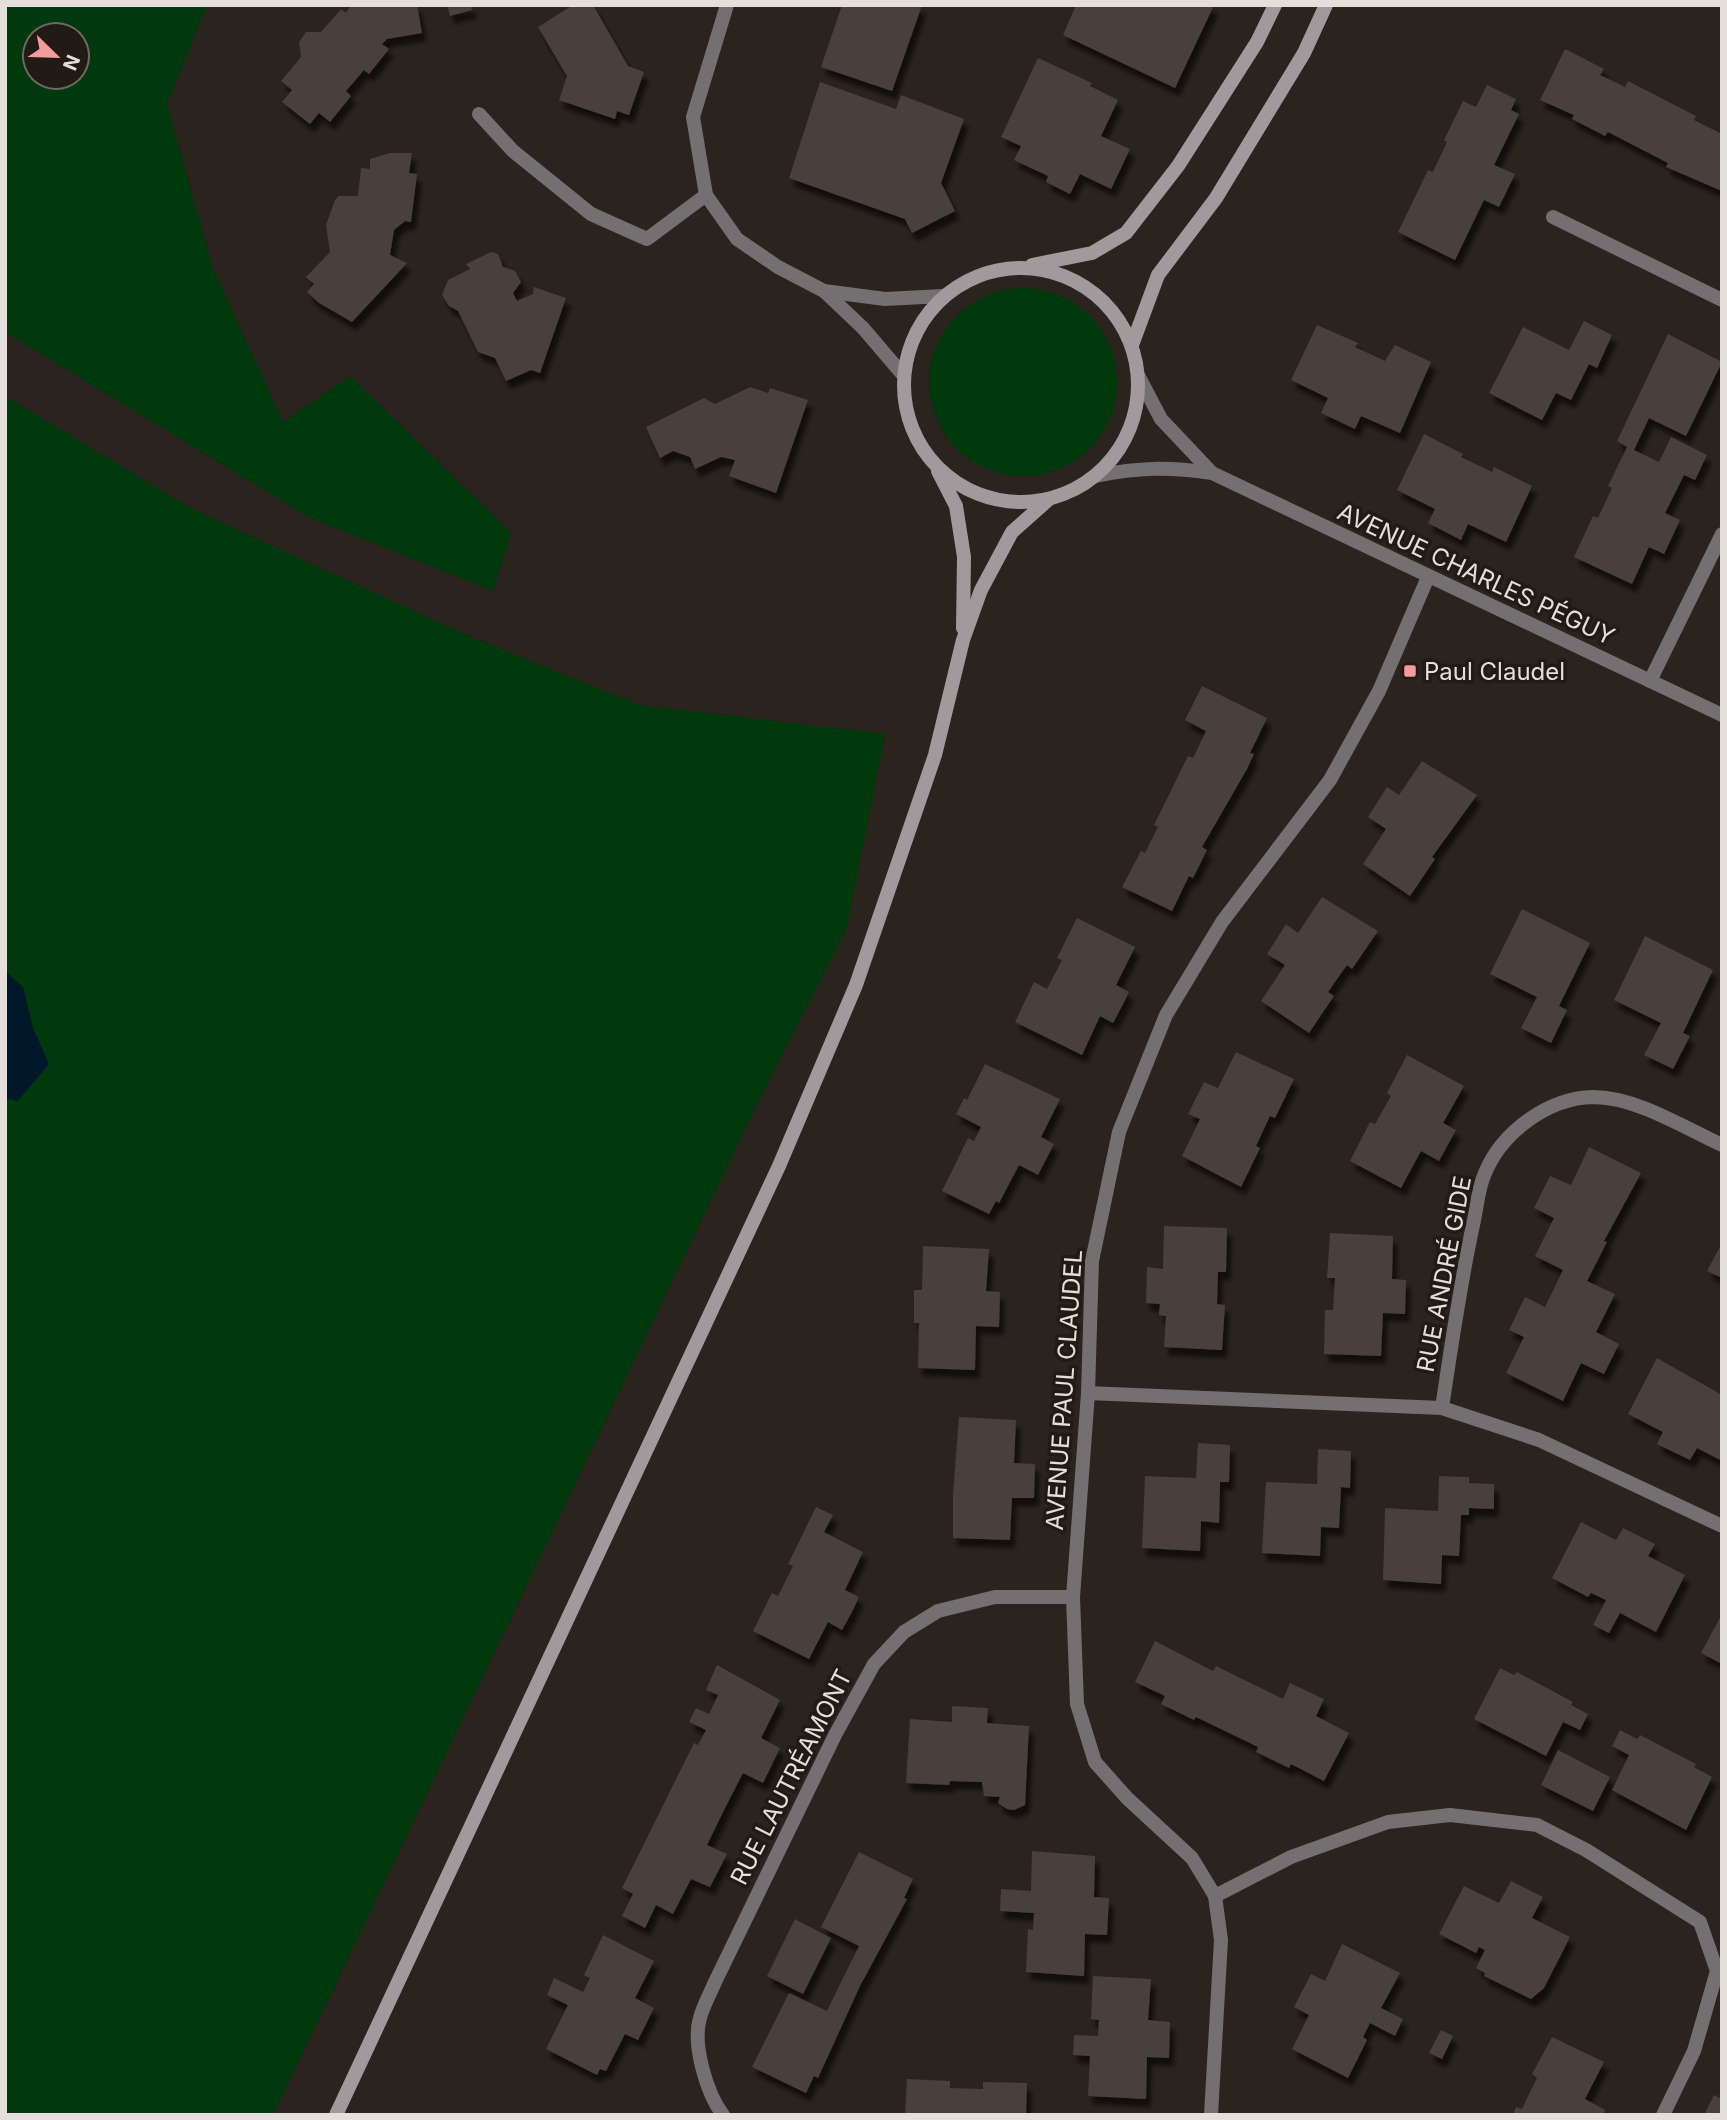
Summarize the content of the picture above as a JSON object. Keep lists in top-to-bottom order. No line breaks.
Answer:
{"streets":{"street":["AVENUE CHARLES PÉGUY","RUE ANDRÉ GIDE","AVENUE PAUL CLAUDEL","RUE LAUTRÉAMONT"]},"crossings":[["AVENUE CHARLES PÉGUY","AVENUE PAUL CLAUDEL"],["RUE ANDRÉ GIDE","AVENUE PAUL CLAUDEL"],["AVENUE PAUL CLAUDEL","RUE LAUTRÉAMONT"]],"places":{"transit":["Paul Claudel"]},"north":"bottom right"}
